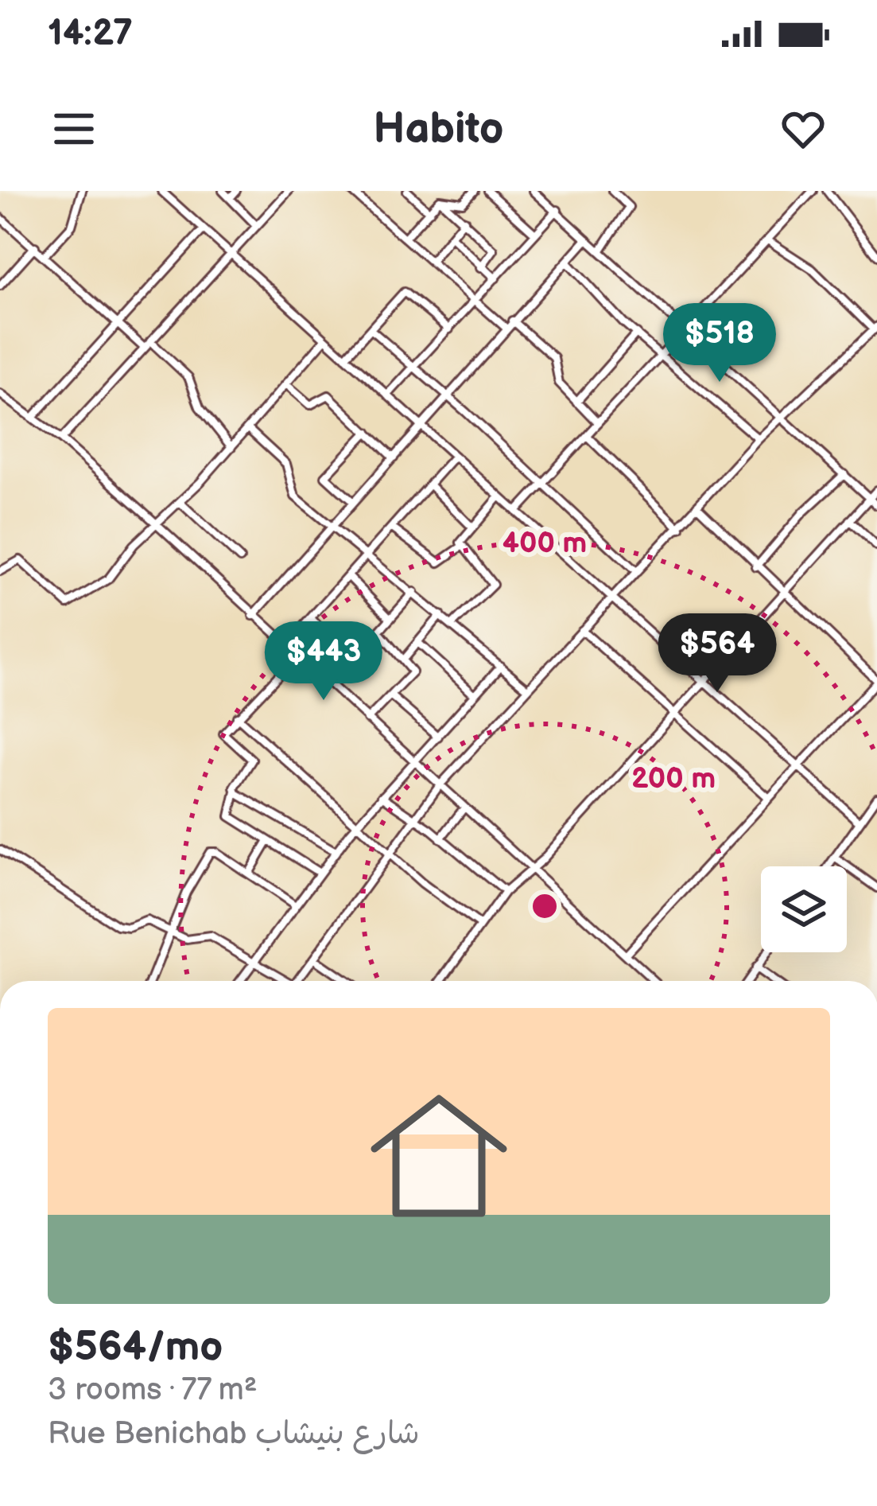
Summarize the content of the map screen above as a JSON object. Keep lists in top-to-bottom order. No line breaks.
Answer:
{"page":{"status":"14:27","header":"Habito","price":["$518","$564","$443"],"list":[{"name":"$564/mo","note":"3 rooms · 77 m² · Rue Benichab شارع بنيشاب"}]},"rings":["400 m","200 m"]}
